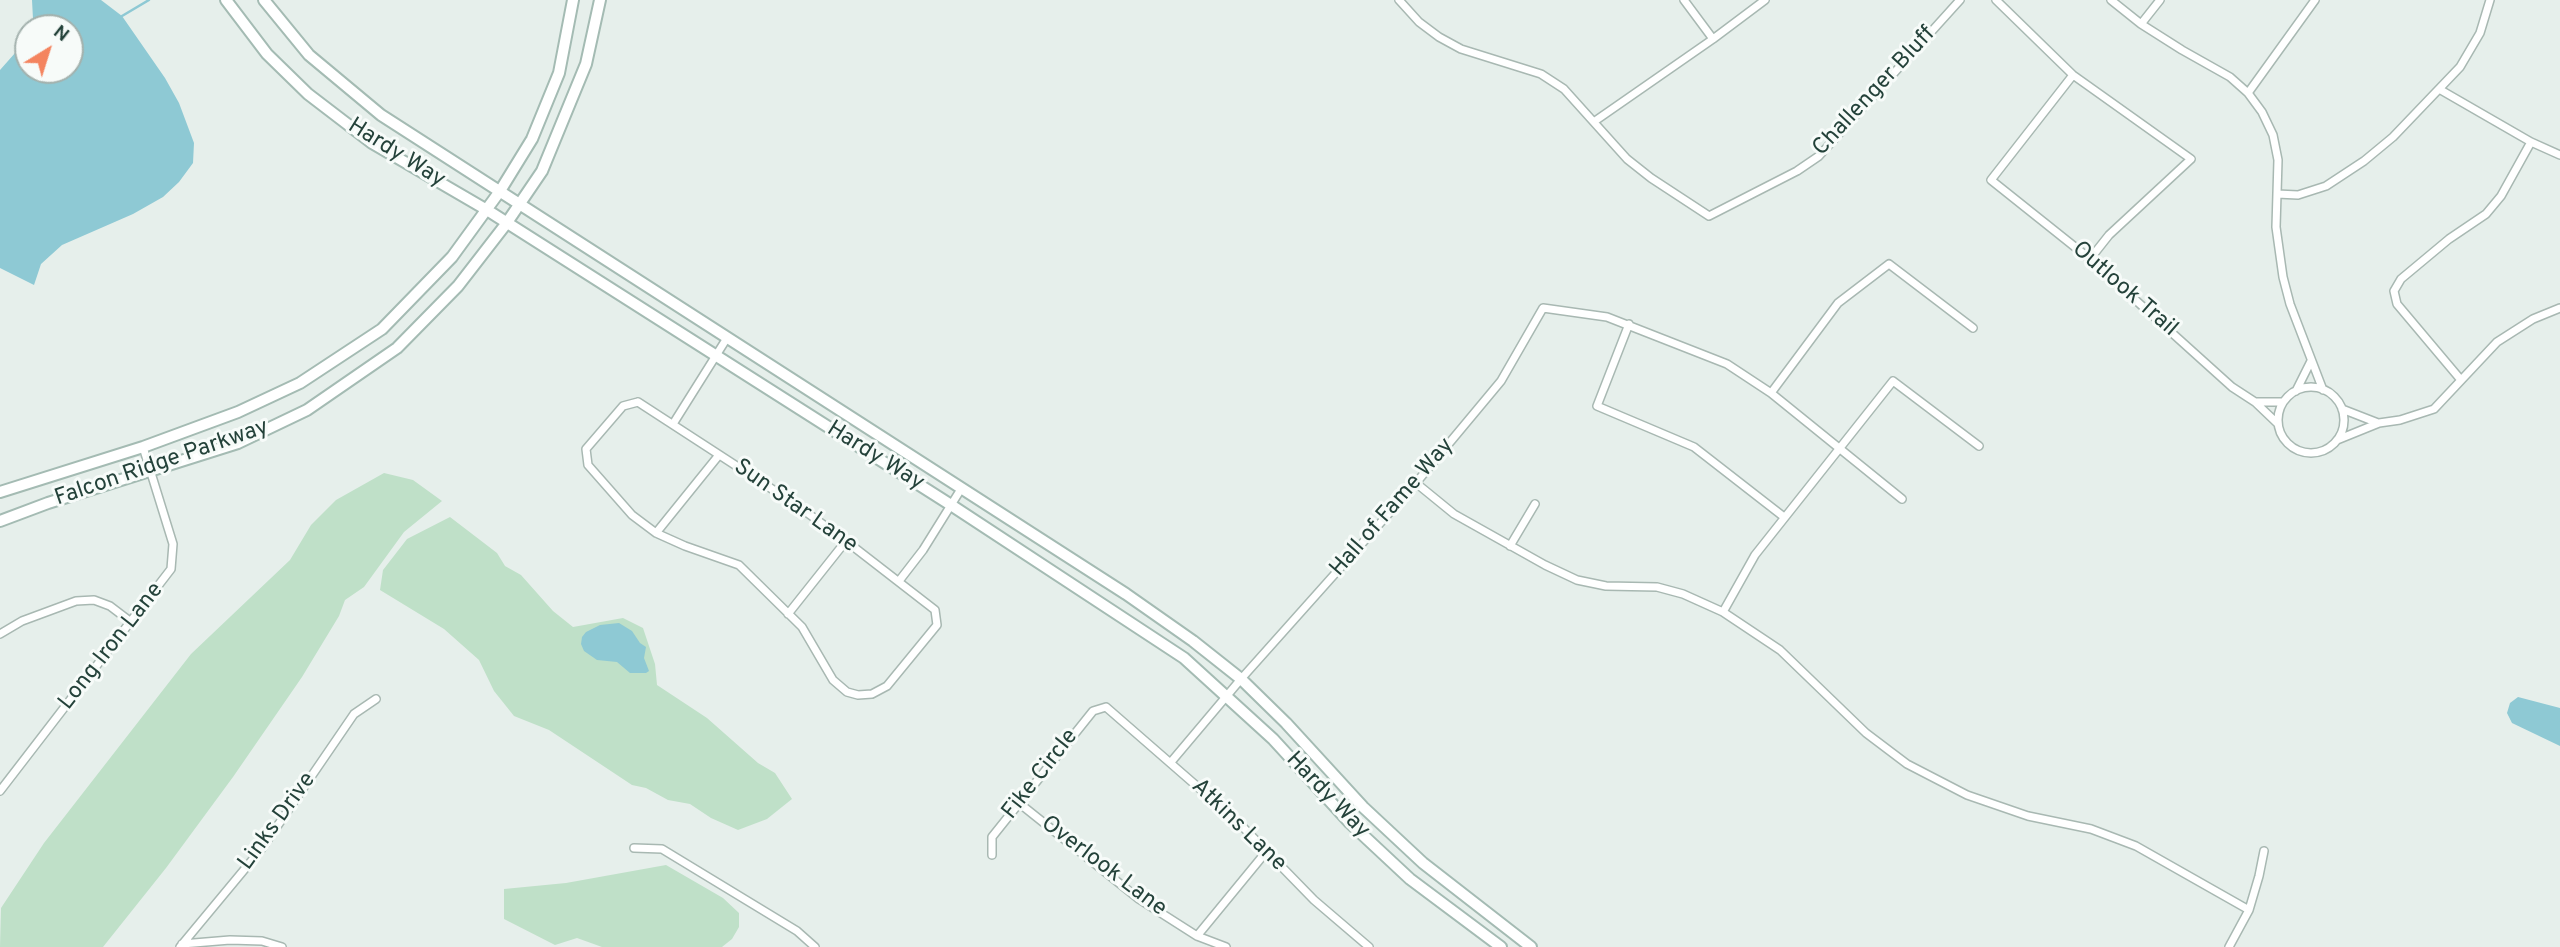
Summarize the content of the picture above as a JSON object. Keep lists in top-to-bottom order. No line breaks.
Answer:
{"streets":{"main road":["Hardy Way","Falcon Ridge Parkway"],"street":["Challenger Bluff","Outlook Trail","Sun Star Lane","Hall of Fame Way","Long Iron Lane","Fike Circle","Links Drive","Atkins Lane","Overlook Lane"]},"crossings":[["Hardy Way","Falcon Ridge Parkway"],["Hardy Way","Hall of Fame Way"],["Falcon Ridge Parkway","Long Iron Lane"],["Hall of Fame Way","Atkins Lane"],["Fike Circle","Atkins Lane"],["Fike Circle","Overlook Lane"]],"north":"top right"}
